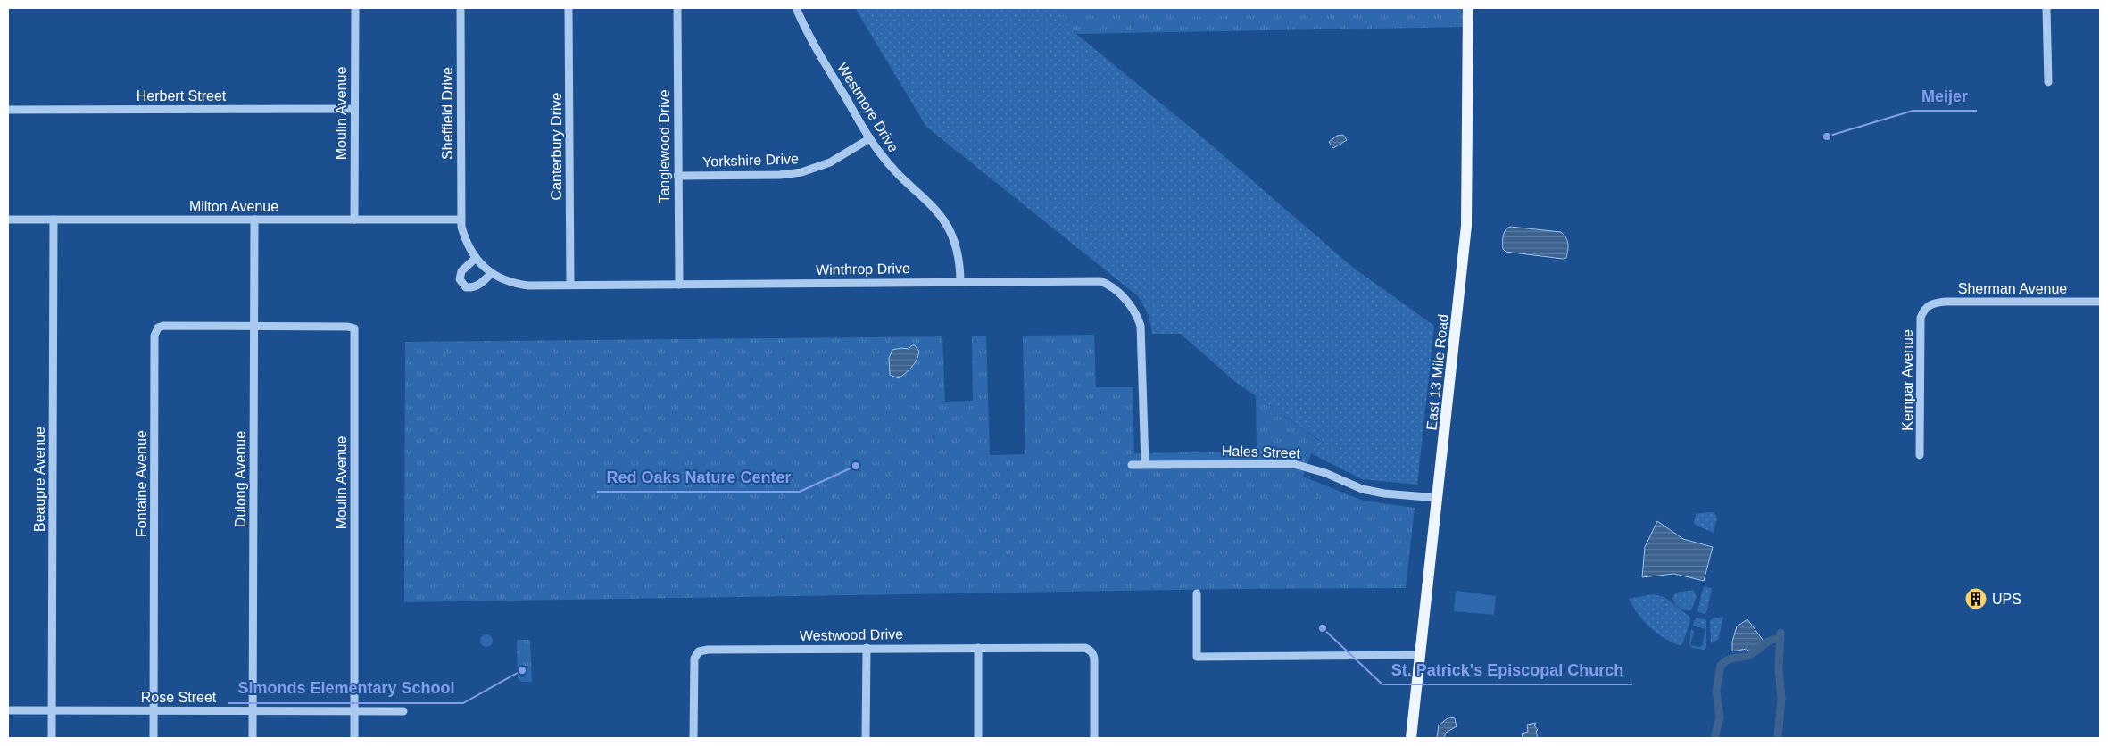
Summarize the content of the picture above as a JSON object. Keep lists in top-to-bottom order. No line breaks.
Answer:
{"streets":{"main road":["East 13 Mile Road"],"street":["Herbert Street","Westmore Drive","Moulin Avenue","Sheffield Drive","Canterbury Drive","Tanglewood Drive","Yorkshire Drive","Milton Avenue","Winthrop Drive","Sherman Avenue","Kempar Avenue","Hales Street","Beaupre Avenue","Dulong Avenue","Fontaine Avenue","Westwood Drive","Rose Street"]},"crossings":[["Herbert Street","Moulin Avenue"],["Westmore Drive","Yorkshire Drive"],["Westmore Drive","Winthrop Drive"],["Moulin Avenue","Milton Avenue"],["Moulin Avenue","Dulong Avenue"],["Moulin Avenue","Fontaine Avenue"],["Moulin Avenue","Rose Street"],["Sheffield Drive","Milton Avenue"],["Sheffield Drive","Winthrop Drive"],["Canterbury Drive","Winthrop Drive"],["Tanglewood Drive","Yorkshire Drive"],["Tanglewood Drive","Winthrop Drive"],["Milton Avenue","Winthrop Drive"],["Milton Avenue","Beaupre Avenue"],["Milton Avenue","Dulong Avenue"],["Winthrop Drive","Hales Street"],["Sherman Avenue","Kempar Avenue"],["East 13 Mile Road","Hales Street"],["Beaupre Avenue","Rose Street"],["Dulong Avenue","Fontaine Avenue"],["Dulong Avenue","Rose Street"],["Fontaine Avenue","Rose Street"]],"places":{"other":["Meijer","Red Oaks Nature Center","St. Patrick's Episcopal Church","Simonds Elementary School"],"building":["UPS"]}}
